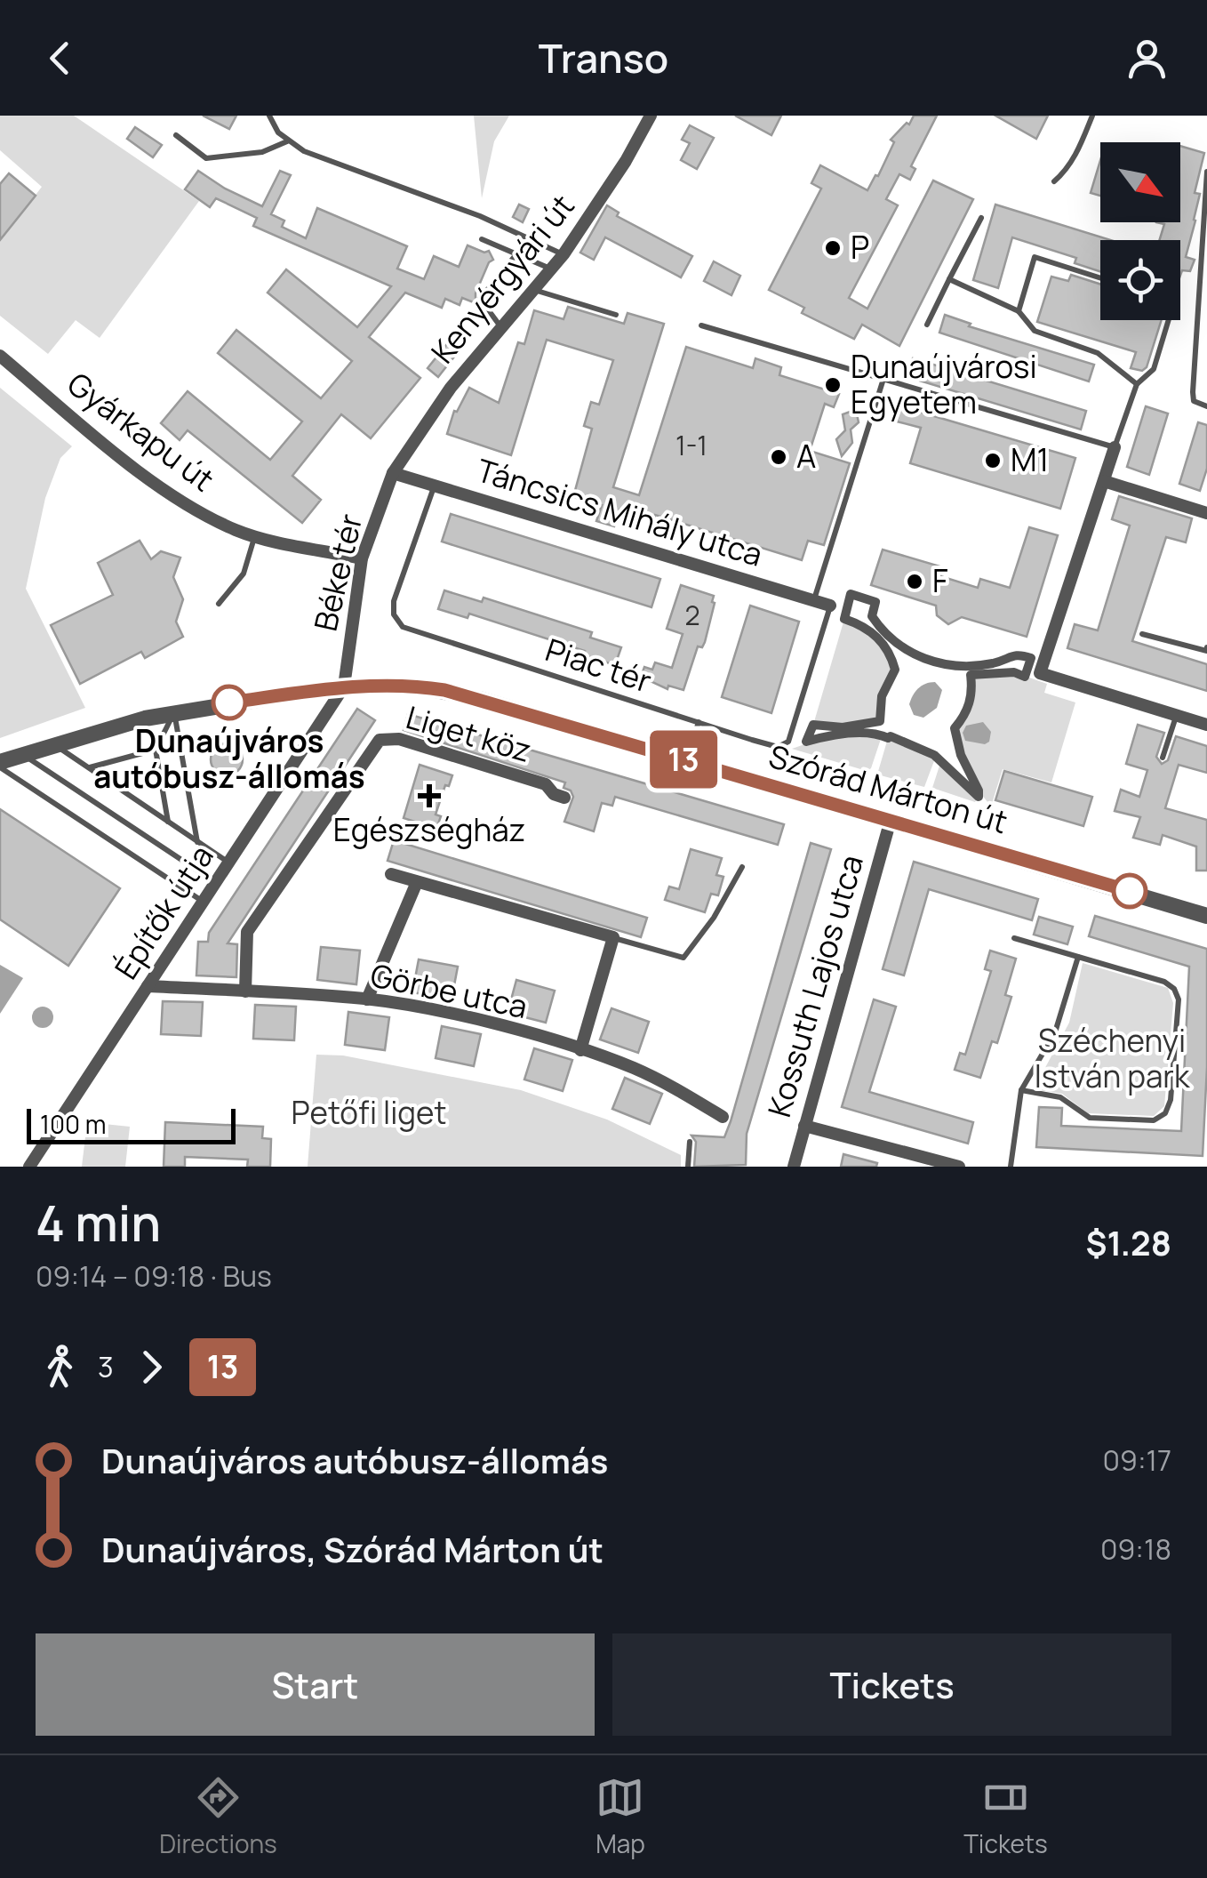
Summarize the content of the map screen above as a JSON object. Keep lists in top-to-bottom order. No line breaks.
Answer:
{"streets":{"street":["Kenyérgyári út","Gyárkapu út","Táncsics Mihály utca","Béke tér","Liget köz","Szórád Márton út","Építők útja","Kossuth Lajos utca","Görbe utca"],"lane":["Piac tér"]},"crossings":[["Kenyérgyári út","Táncsics Mihály utca"],["Kenyérgyári út","Béke tér"],["Gyárkapu út","Béke tér"],["Táncsics Mihály utca","Béke tér"],["Táncsics Mihály utca","Piac tér"],["Béke tér","Szórád Márton út"],["Béke tér","Építők útja"],["Liget köz","Görbe utca"],["Szórád Márton út","Építők útja"],["Szórád Márton út","Kossuth Lajos utca"],["Építők útja","Görbe utca"]],"parks":["Széchenyi István park","Petőfi liget"],"places":{"other":["P","Dunaújvárosi Egyetem","A","M1","F","Dunaújváros autóbusz-állomás"],"health":["Egészségház"]},"lines":["bus line 13"],"house_numbers":["1-1","2"],"scale_bar":"100 m","north":"bottom right","page":{"header":"Transo","on_map":"13","scale":"100 m","heading":["4 min","09:14 – 09:18 · Bus","$1.28"],"legs":["3","13"],"list":[{"name":"Dunaújváros autóbusz-állomás","value":"09:17"},{"name":"Dunaújváros, Szórád Márton út","value":"09:18"}],"buttons":["Start","Tickets"],"tabs":["Directions","Map","Tickets"]}}
